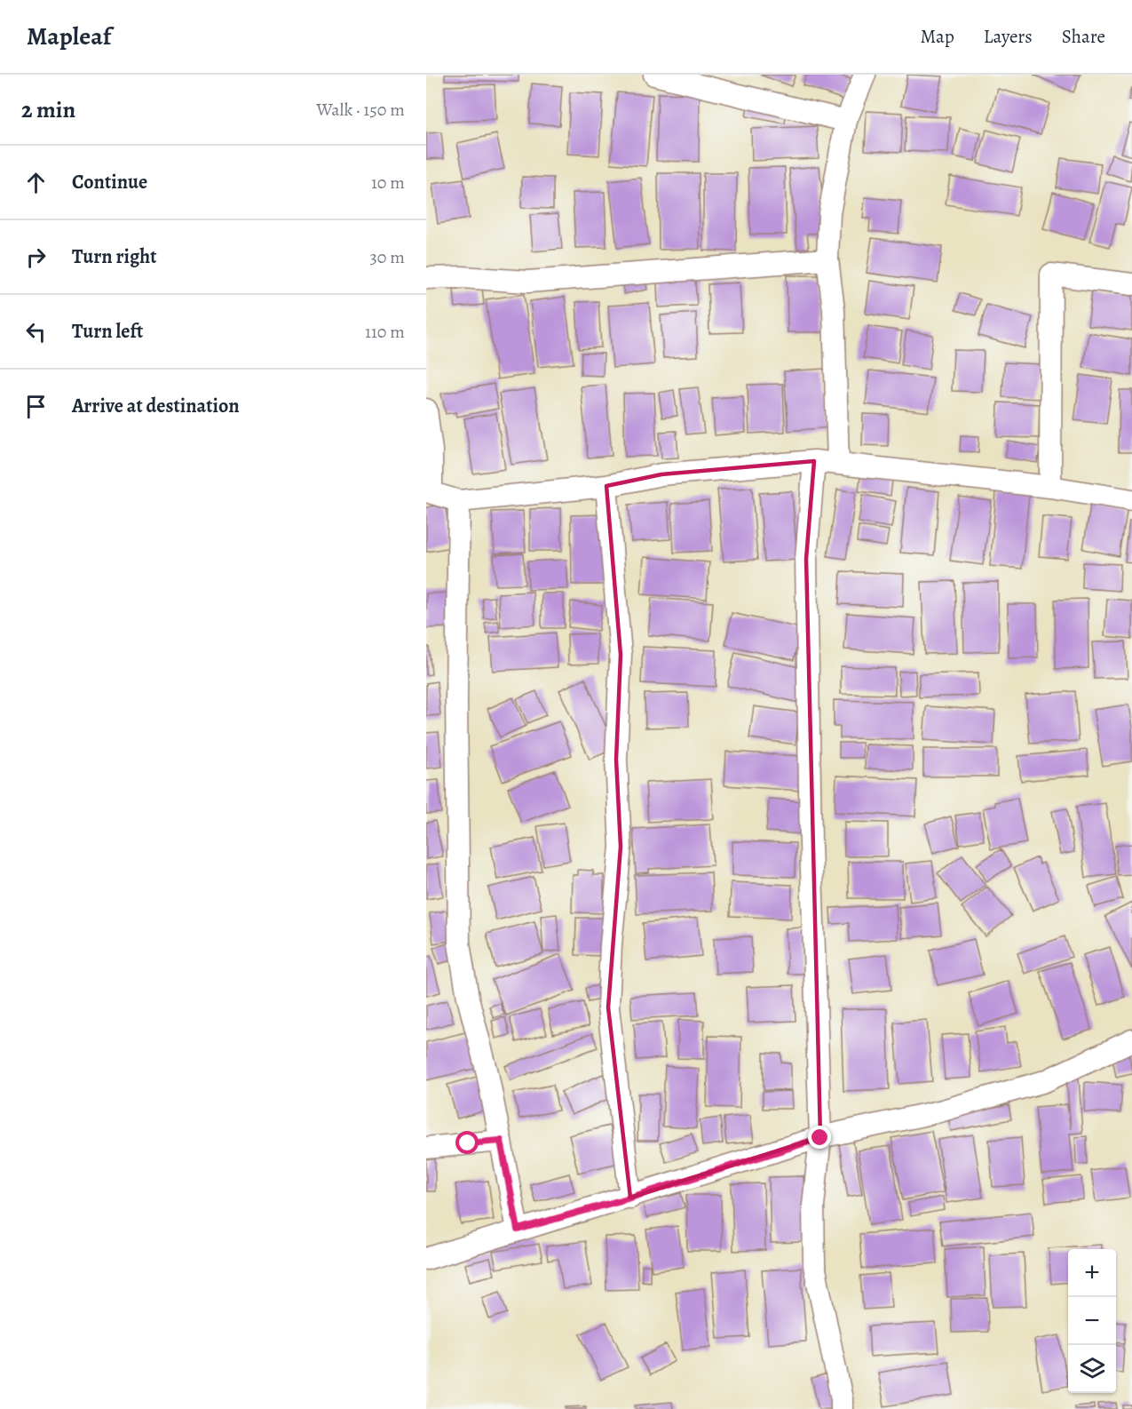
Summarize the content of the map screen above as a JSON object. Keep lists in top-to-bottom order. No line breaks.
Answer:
{"page":{"header":"Mapleaf","nav":["Map","Layers","Share"],"heading":["2 min","Walk · 150 m"],"list":[["Continue","10 m"],["Turn right","30 m"],["Turn left","110 m"],"Arrive at destination"],"map_buttons":["+","−"]}}
